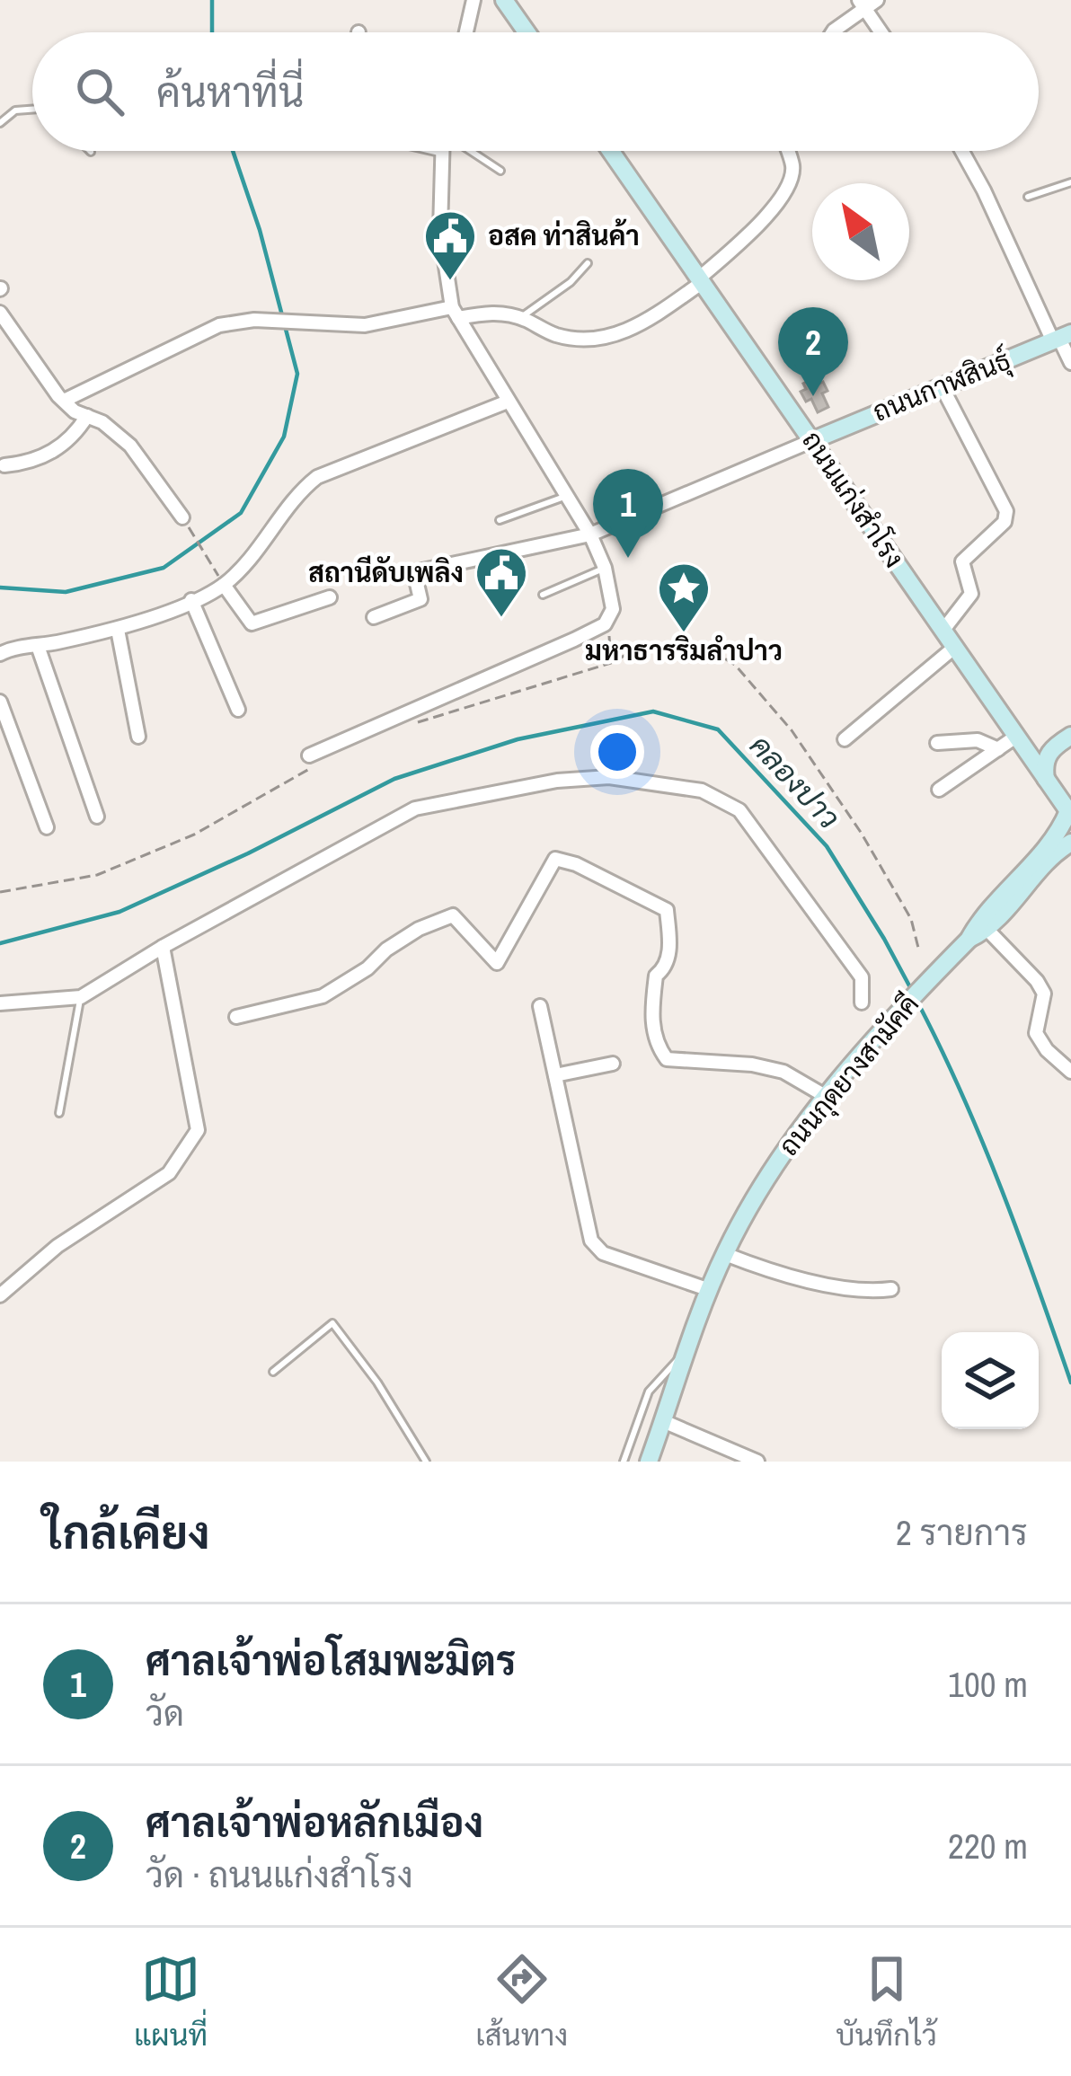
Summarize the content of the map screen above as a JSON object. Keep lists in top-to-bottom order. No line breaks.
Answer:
{"streets":{"main road":["ถนนกาฬสินธุ์","ถนนแก่งสำโรง","ถนนกุดยางสามัคคี"]},"crossings":[["ถนนกาฬสินธุ์","ถนนแก่งสำโรง"],["ถนนแก่งสำโรง","ถนนกุดยางสามัคคี"]],"water":["คลองปาว"],"places":{"public building":["อสค ท่าสินค้า","สถานีดับเพลิง"],"place":["มหาธารริมลำปาว"]},"north":"top left","page":{"search":"ค้นหาที่นี่","pins":["2","1"],"heading":["ใกล้เคียง","2 รายการ"],"list":[{"mark":"1","name":"ศาลเจ้าพ่อโสมพะมิตร","note":"วัด","value":"100 m"},{"mark":"2","name":"ศาลเจ้าพ่อหลักเมือง","note":"วัด · ถนนแก่งสำโรง","value":"220 m"}],"nav":["แผนที่","เส้นทาง","บันทึกไว้"]}}
